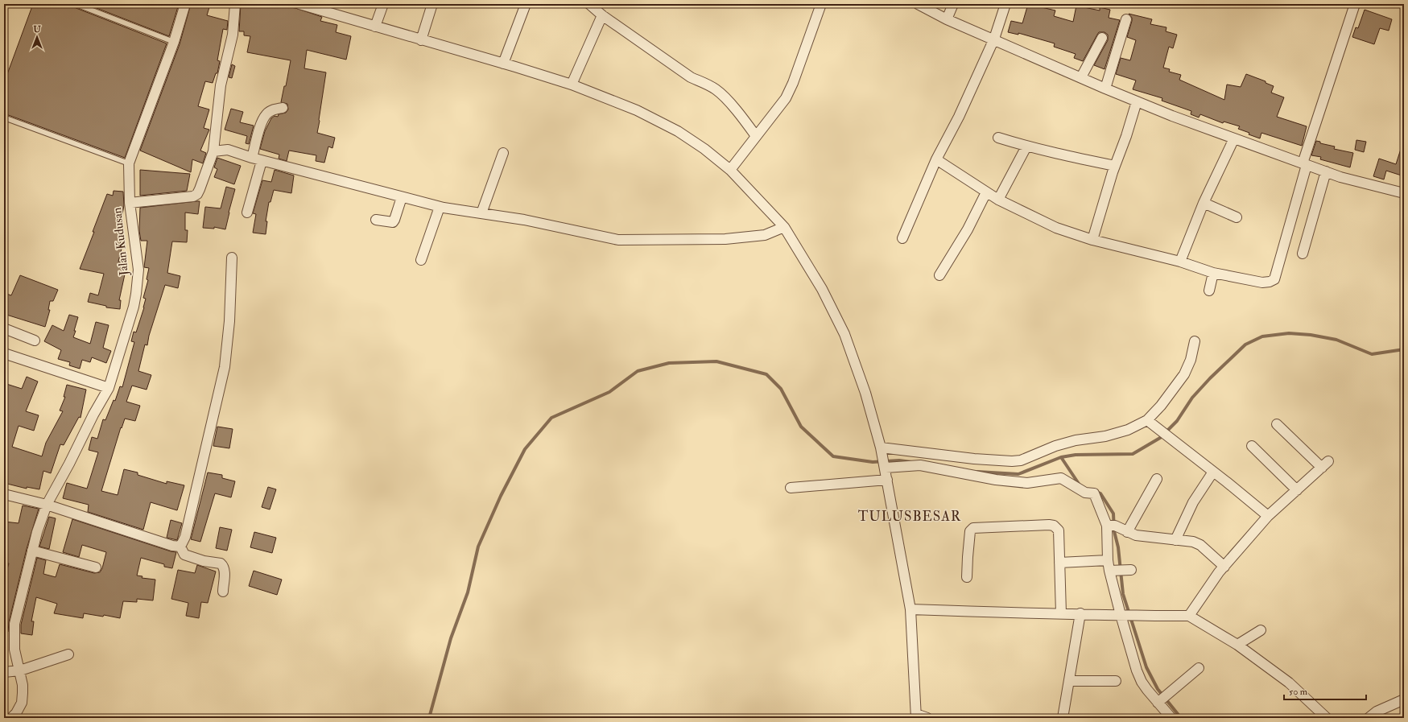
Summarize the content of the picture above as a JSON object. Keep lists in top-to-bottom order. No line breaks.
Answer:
{"streets":{"street":["Jalan Kudusan"]},"districts":["TULUSBESAR"],"scale_bar":"50 m","north":"top"}
